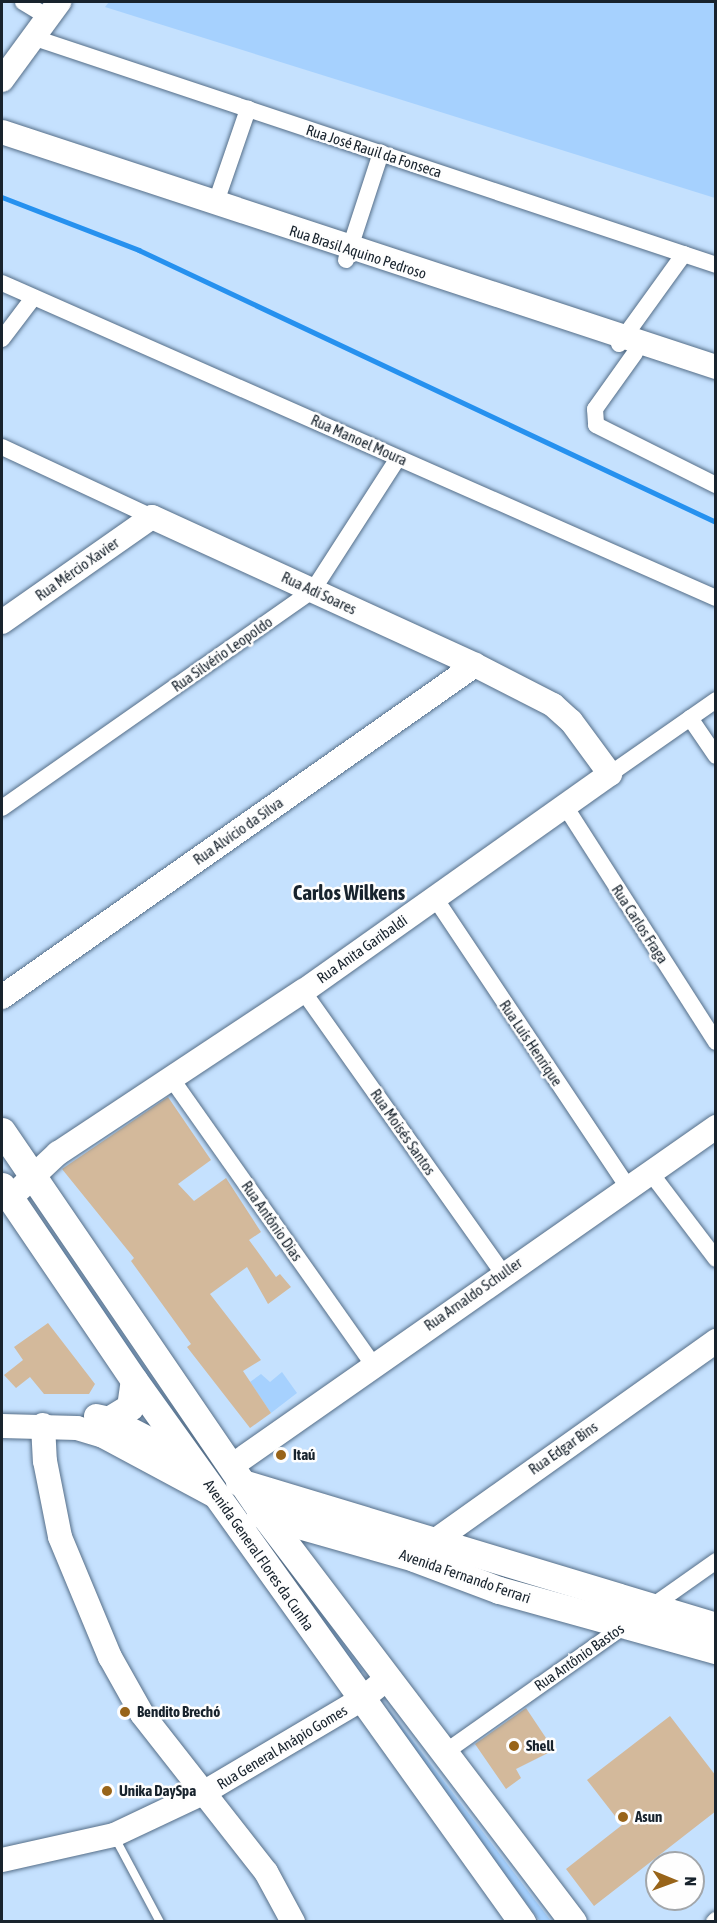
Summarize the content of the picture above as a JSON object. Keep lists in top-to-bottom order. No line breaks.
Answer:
{"streets":{"main road":["Avenida General Flores da Cunha","Avenida Fernando Ferrari"],"street":["Rua José Rauil da Fonseca","Rua Brasil Aquino Pedroso","Rua Manoel Moura","Rua Mércio Xavier","Rua Adi Soares","Rua Silvério Leopoldo","Rua Alvício da Silva","Rua Carlos Fraga","Rua Anita Garibaldi","Rua Luís Henrique","Rua Moisés Santos","Rua Antônio Dias","Rua Arnaldo Schuller","Rua Edgar Bins","Rua Antônio Bastos","Rua General Anápio Gomes"]},"crossings":[["Rua Manoel Moura","Rua Silvério Leopoldo"],["Rua Mércio Xavier","Rua Adi Soares"],["Rua Adi Soares","Rua Silvério Leopoldo"],["Rua Adi Soares","Rua Alvício da Silva"],["Rua Adi Soares","Rua Anita Garibaldi"],["Rua Carlos Fraga","Rua Anita Garibaldi"],["Rua Anita Garibaldi","Rua Luís Henrique"],["Rua Anita Garibaldi","Rua Moisés Santos"],["Rua Anita Garibaldi","Rua Antônio Dias"],["Rua Anita Garibaldi","Avenida General Flores da Cunha"],["Rua Luís Henrique","Rua Arnaldo Schuller"],["Rua Moisés Santos","Rua Arnaldo Schuller"],["Rua Antônio Dias","Rua Arnaldo Schuller"],["Rua Arnaldo Schuller","Avenida General Flores da Cunha"],["Rua Arnaldo Schuller","Avenida Fernando Ferrari"],["Rua Edgar Bins","Avenida Fernando Ferrari"],["Avenida General Flores da Cunha","Avenida Fernando Ferrari"],["Avenida General Flores da Cunha","Rua Antônio Bastos"],["Avenida General Flores da Cunha","Rua General Anápio Gomes"],["Avenida Fernando Ferrari","Rua Antônio Bastos"]],"districts":["Carlos Wilkens"],"places":["Itaú","Bendito Brechó","Shell","Unika DaySpa","Asun"],"north":"right"}
